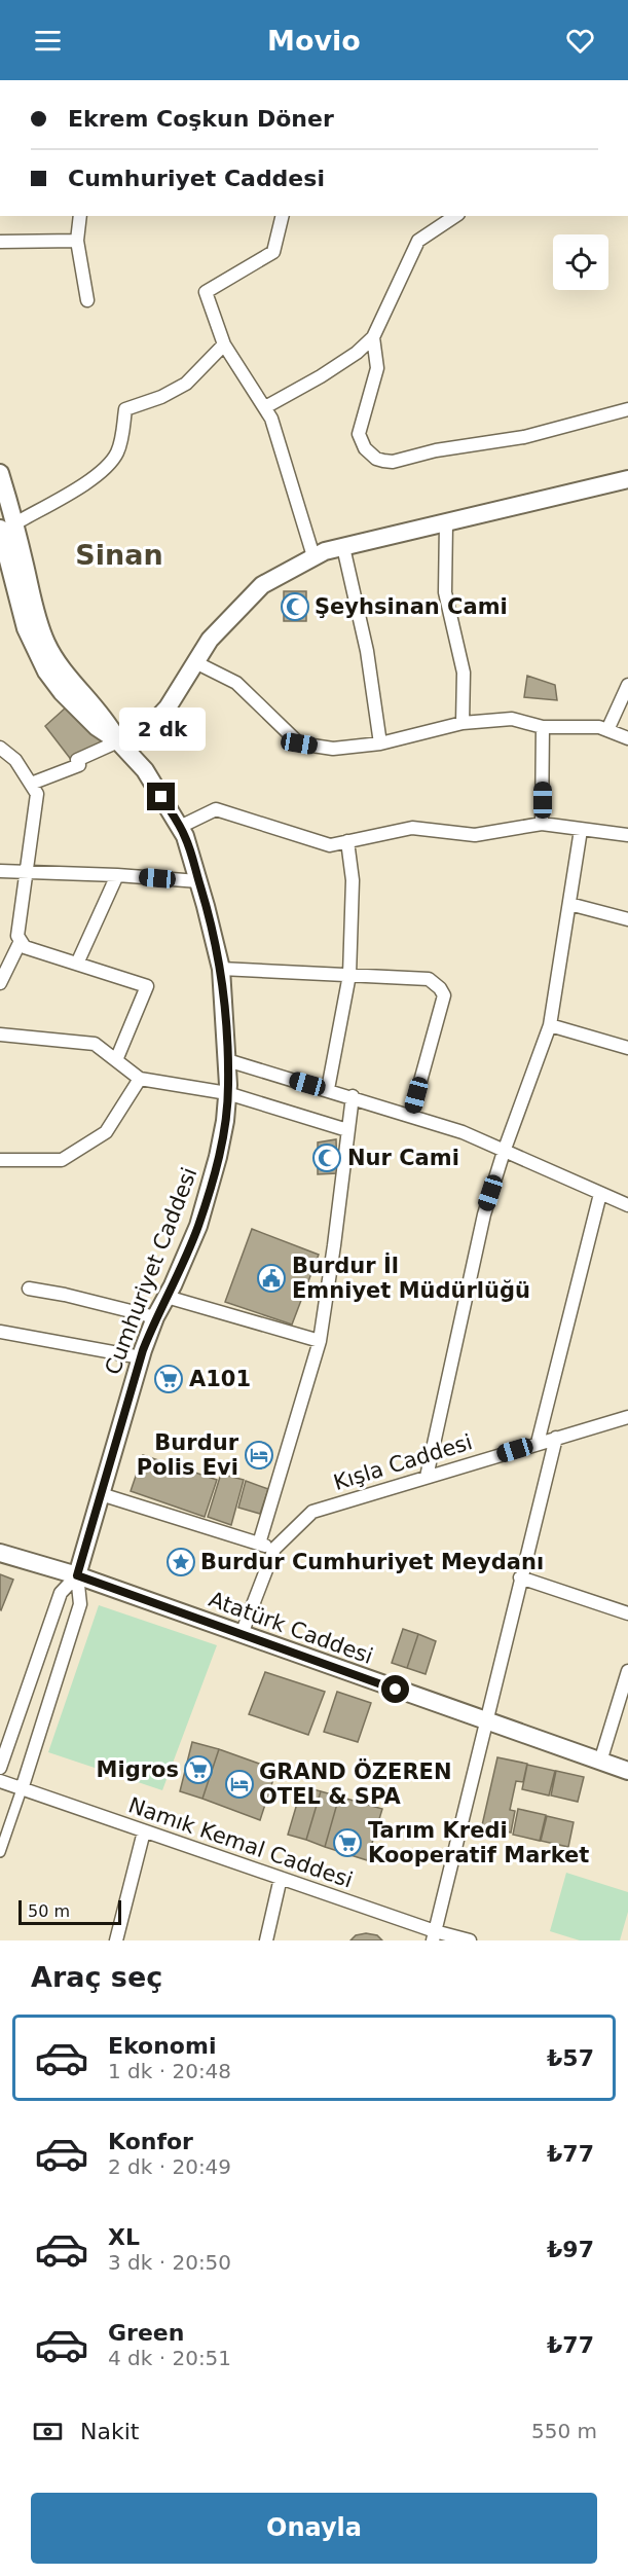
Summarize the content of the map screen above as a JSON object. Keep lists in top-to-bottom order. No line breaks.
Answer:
{"streets":{"main road":["Cumhuriyet Caddesi","Atatürk Caddesi"],"street":["Kışla Caddesi","Namık Kemal Caddesi"]},"crossings":[["Cumhuriyet Caddesi","Atatürk Caddesi"]],"districts":["Sinan"],"places":{"mosque":["Şeyhsinan Cami","Nur Cami"],"public building":["Burdur İl Emniyet Müdürlüğü"],"supermarket":["A101","Migros","Tarım Kredi Kooperatif Market"],"hotel":["Burdur Polis Evi","GRAND ÖZEREN OTEL & SPA"],"place":["Burdur Cumhuriyet Meydanı"]},"scale_bar":"50 m","page":{"header":"Movio","banner":["Ekrem Coşkun Döner","Cumhuriyet Caddesi"],"bubble":"2 dk","scale":"50 m","heading":"Araç seç","list":[{"name":"Ekonomi","note":"1 dk · 20:48","value":"₺57"},{"name":"Konfor","note":"2 dk · 20:49","value":"₺77"},{"name":"XL","note":"3 dk · 20:50","value":"₺97"},{"name":"Green","note":"4 dk · 20:51","value":"₺77"}],"pay":["Nakit","550 m"],"buttons":"Onayla"}}
